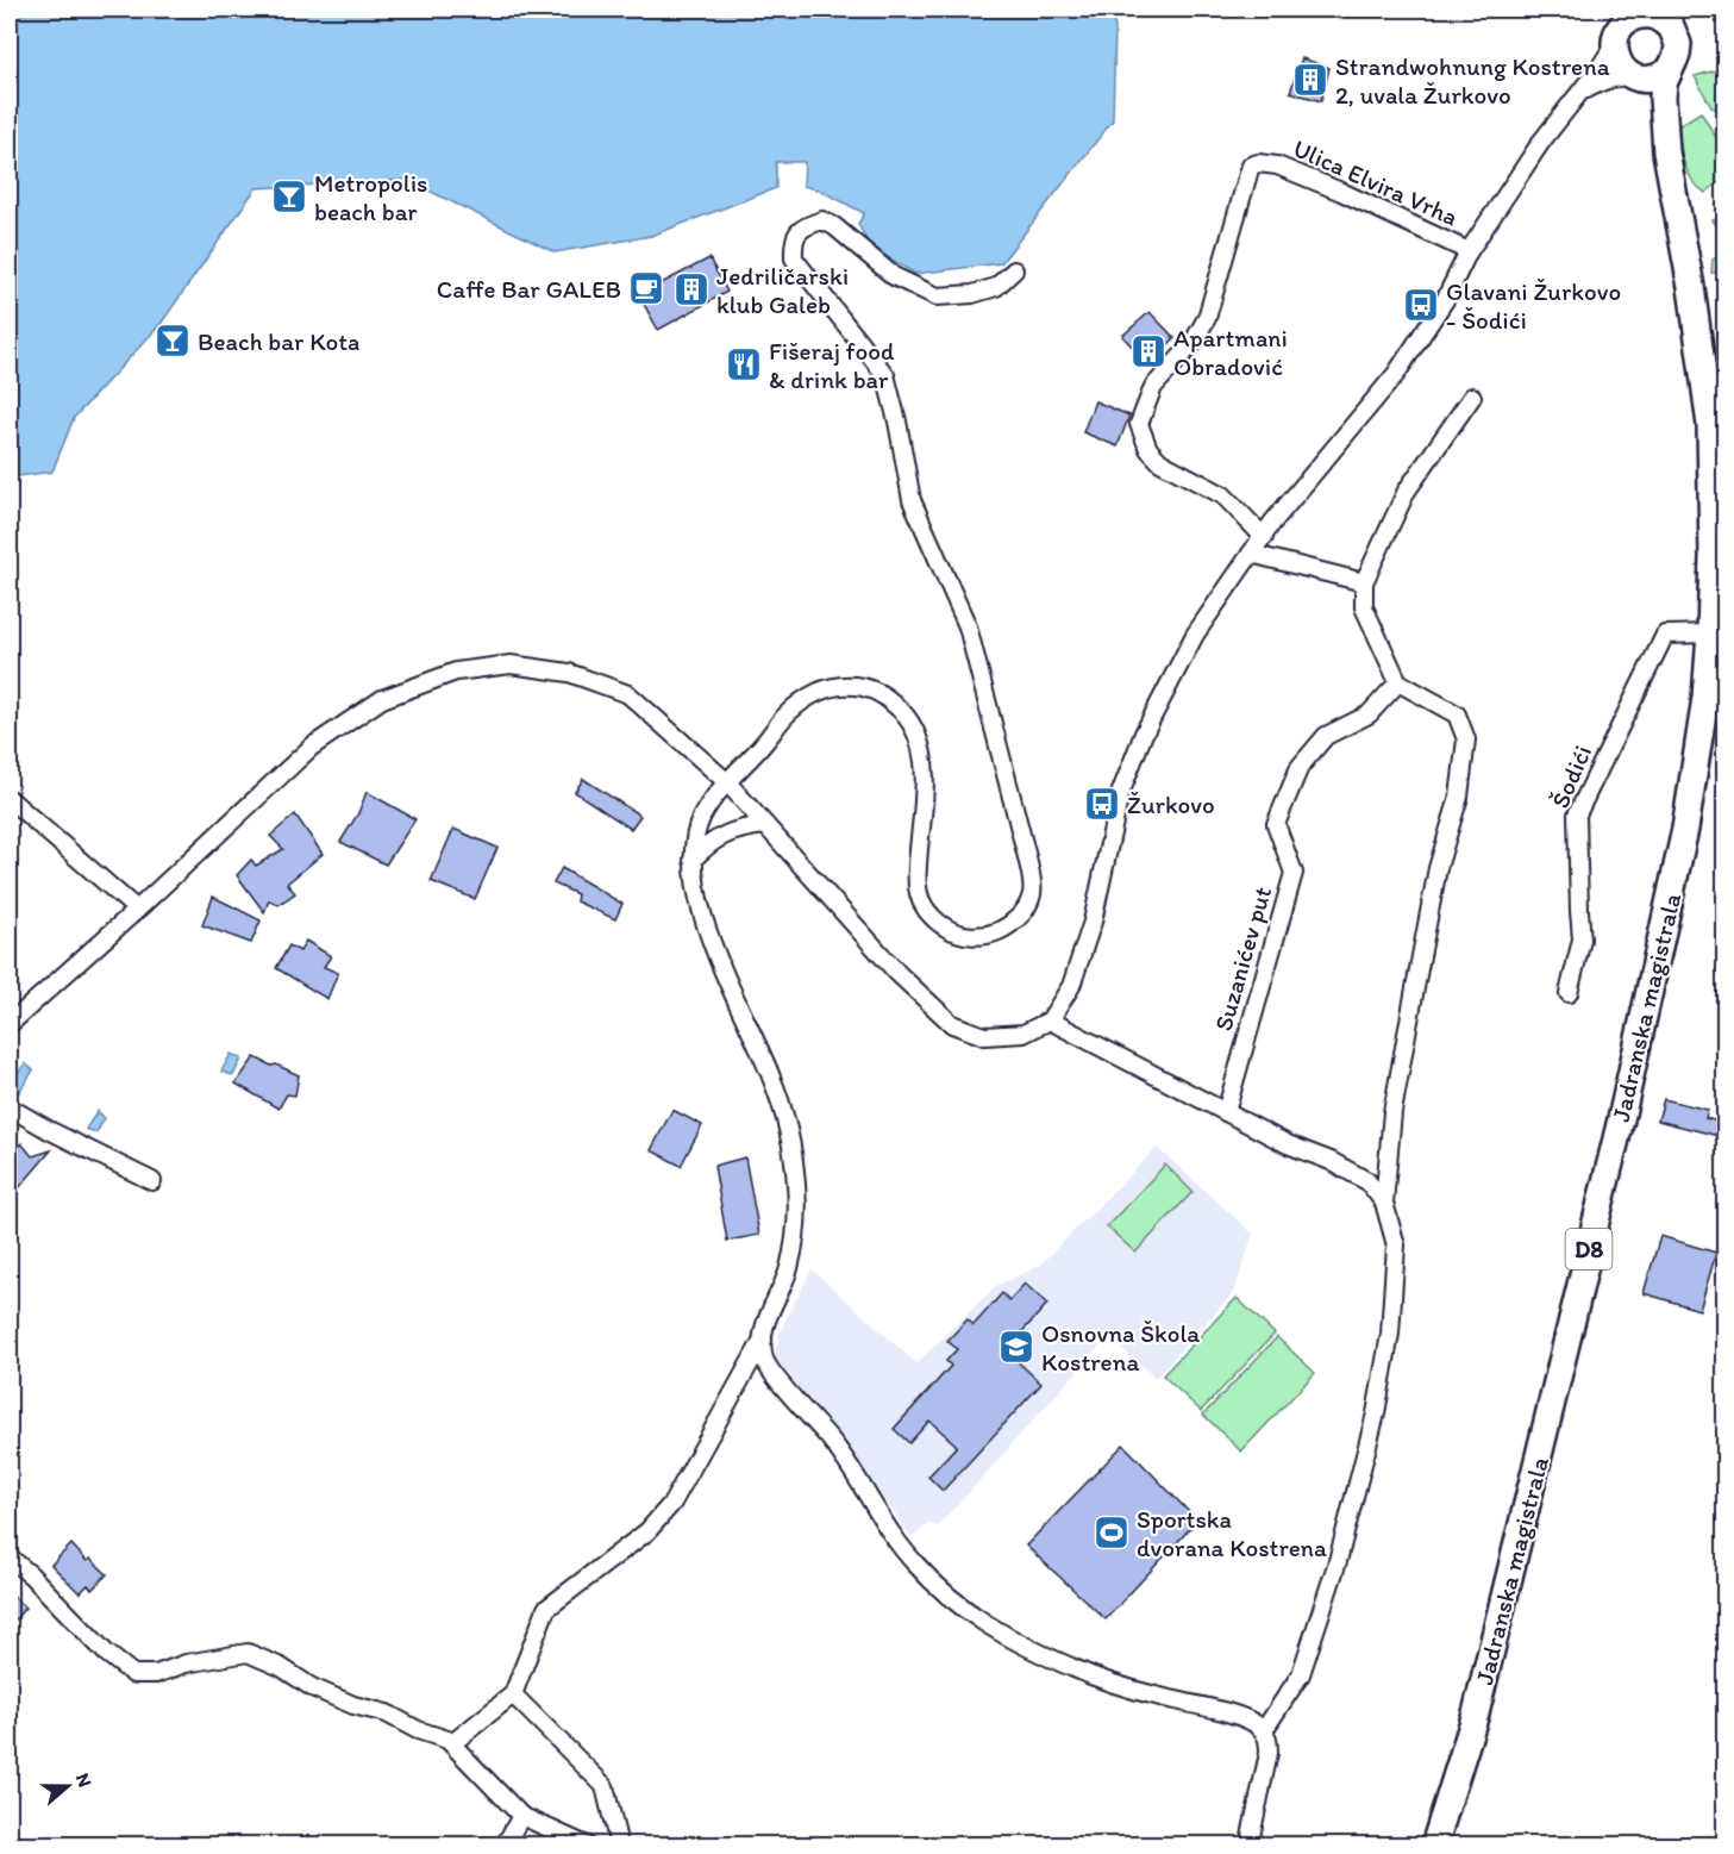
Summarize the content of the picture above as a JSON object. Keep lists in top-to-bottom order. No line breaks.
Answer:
{"streets":{"main road":["Jadranska magistrala","D8"],"street":["Ulica Elvira Vrha","Šodići","Suzanićev put"]},"crossings":[["Šodići","Jadranska magistrala"]],"places":{"building":["Strandwohnung Kostrena 2, uvala Žurkovo","Jedriličarski klub Galeb","Apartmani Obradović"],"bar":["Metropolis beach bar","Beach bar Kota"],"cafe":["Caffe Bar GALEB"],"bus stop":["Glavani Žurkovo - Šodići","Žurkovo"],"restaurant":["Fišeraj food & drink bar"],"school or university":["Osnovna Škola Kostrena"],"sports":["Sportska dvorana Kostrena"]},"north":"right"}
